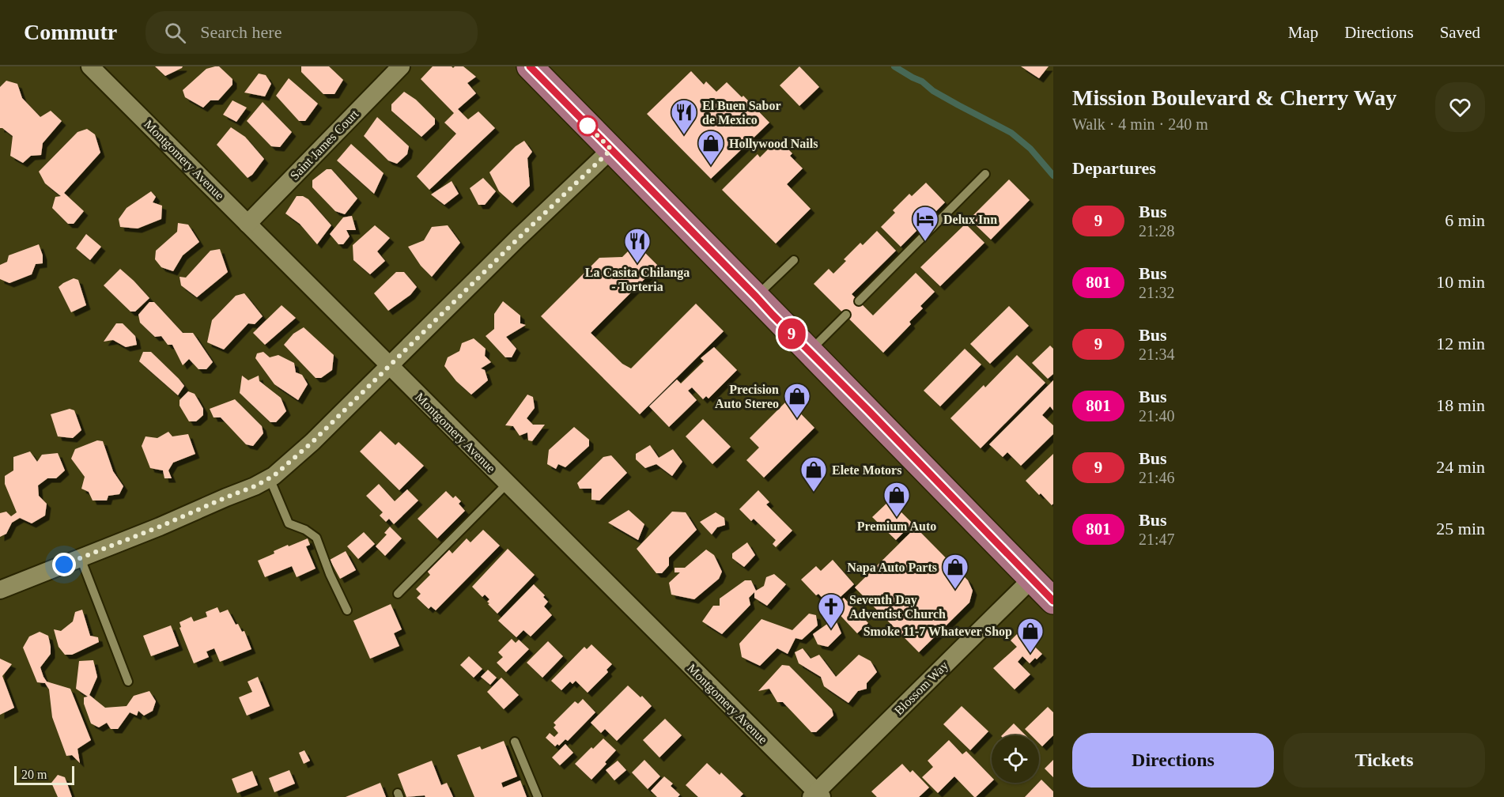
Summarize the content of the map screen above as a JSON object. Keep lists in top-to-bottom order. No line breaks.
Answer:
{"streets":{"street":["Saint James Court","Montgomery Avenue","Blossom Way"]},"crossings":[["Saint James Court","Montgomery Avenue"],["Montgomery Avenue","Blossom Way"]],"places":{"restaurant":["El Buen Sabor de Mexico","La Casita Chilanga - Torteria"],"shop":["Hollywood Nails","Precision Auto Stereo","Elete Motors","Premium Auto","Napa Auto Parts","Smoke 11-7 Whatever Shop"],"hotel":["Delux Inn"],"church":["Seventh Day Adventist Church"]},"lines":["bus line 9"],"scale_bar":"20 m","page":{"header":"Commutr","search":"Search here","nav":["Map","Directions","Saved"],"on_map":"9","heading":[["Mission Boulevard & Cherry Way","Walk · 4 min · 240 m"],"Departures"],"list":[{"mark":"9","name":"Bus","note":"21:28","value":"6 min"},{"mark":"801","name":"Bus","note":"21:32","value":"10 min"},{"mark":"9","name":"Bus","note":"21:34","value":"12 min"},{"mark":"801","name":"Bus","note":"21:40","value":"18 min"},{"mark":"9","name":"Bus","note":"21:46","value":"24 min"},{"mark":"801","name":"Bus","note":"21:47","value":"25 min"}],"buttons":["Directions","Tickets"],"scale":"20 m"}}
